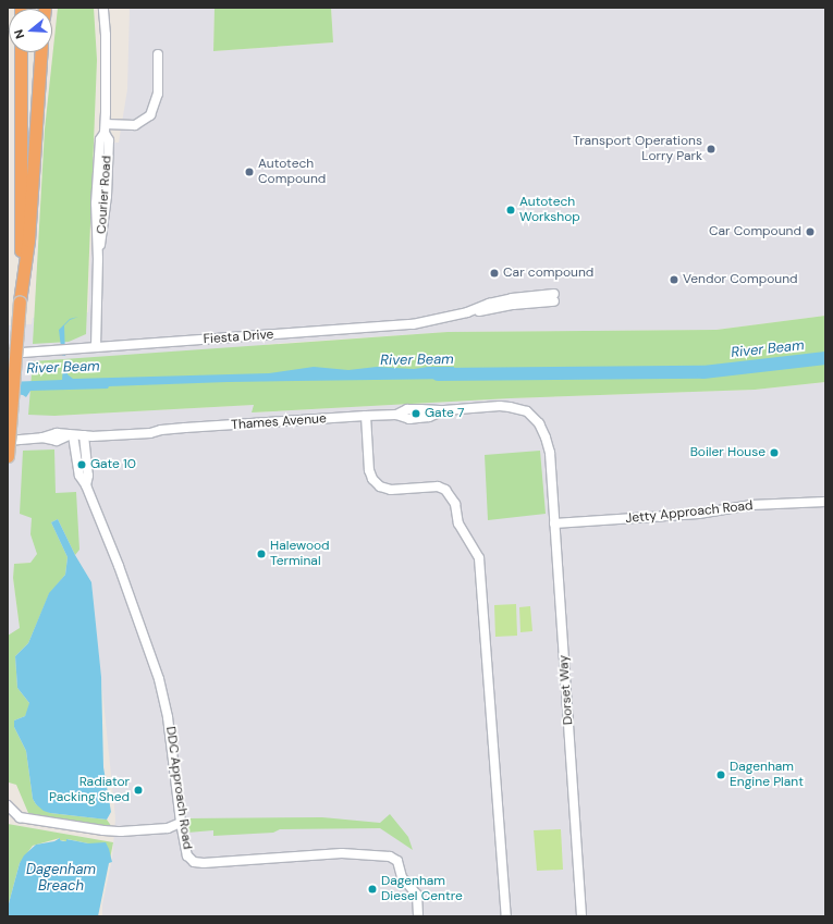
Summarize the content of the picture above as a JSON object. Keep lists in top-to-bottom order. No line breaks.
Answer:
{"streets":{"street":["Courier Road","Fiesta Drive","Thames Avenue","Jetty Approach Road","Dorset Way","DDC Approach Road"]},"crossings":[["Courier Road","Fiesta Drive"],["Thames Avenue","Dorset Way"],["Thames Avenue","DDC Approach Road"],["Jetty Approach Road","Dorset Way"]],"water":["River Beam","Dagenham Breach"],"places":["Transport Operations Lorry Park","Autotech Compound","Autotech Workshop","Car Compound","Car compound","Vendor Compound","Gate 7","Boiler House","Gate 10","Halewood Terminal","Dagenham Engine Plant","Radiator Packing Shed","Dagenham Diesel Centre"],"north":"left"}
